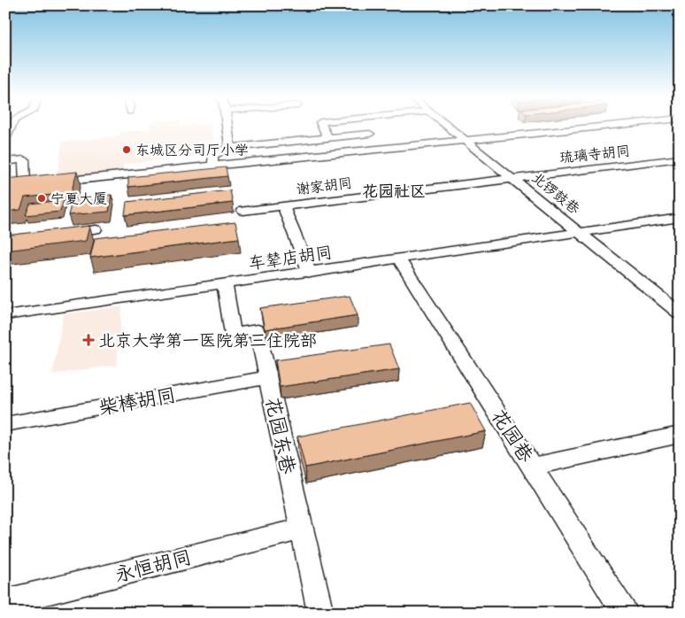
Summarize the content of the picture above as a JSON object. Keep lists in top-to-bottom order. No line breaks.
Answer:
{"streets":{"lane":["琉璃寺胡同","谢家胡同","北锣鼓巷","车辇店胡同","柴棒胡同","花园东巷","花园巷","永恒胡同"]},"crossings":[["琉璃寺胡同","谢家胡同"],["琉璃寺胡同","北锣鼓巷"],["谢家胡同","北锣鼓巷"],["北锣鼓巷","车辇店胡同"],["车辇店胡同","花园东巷"],["车辇店胡同","花园巷"],["柴棒胡同","花园东巷"],["花园东巷","永恒胡同"]],"districts":["花园社区"],"places":{"other":["东城区分司厅小学","宁夏大厦"],"health":["北京大学第一医院第三住院部"]}}
